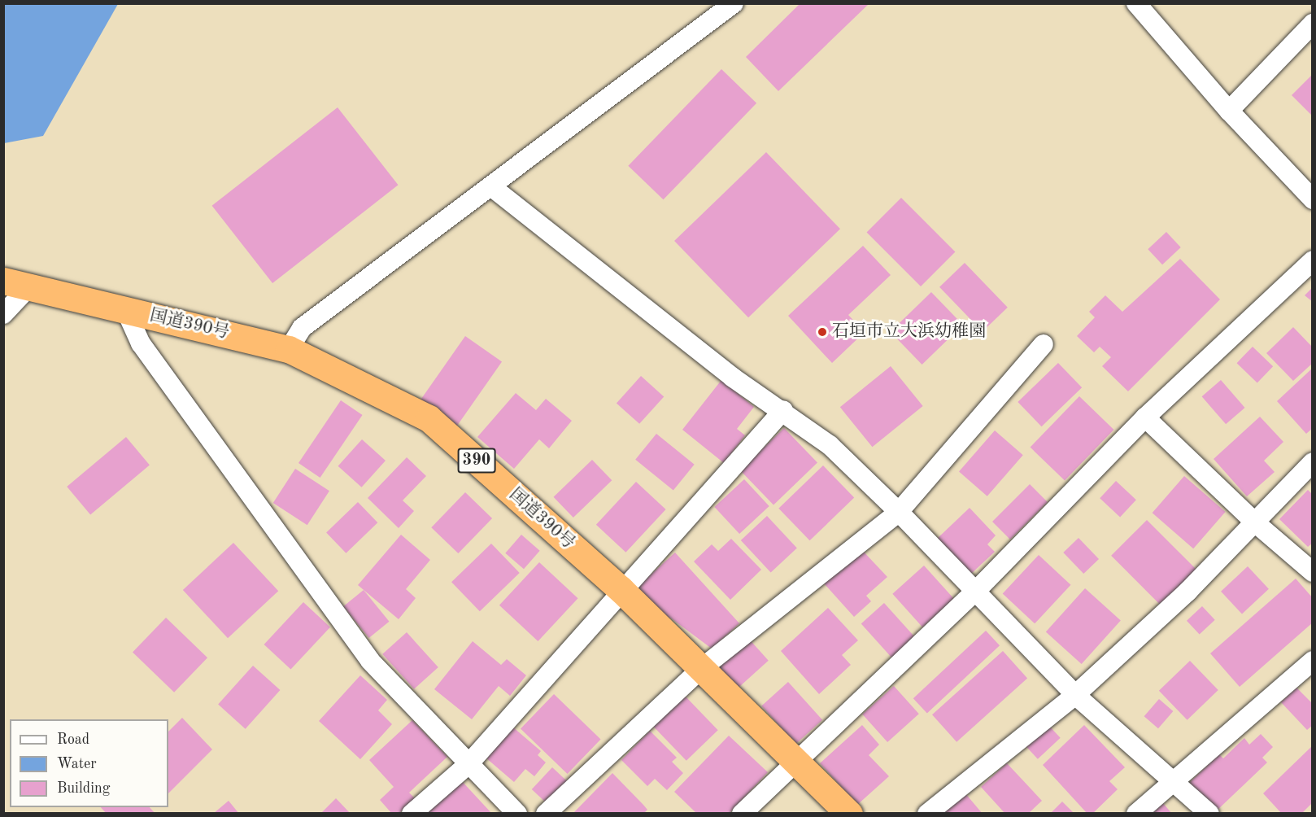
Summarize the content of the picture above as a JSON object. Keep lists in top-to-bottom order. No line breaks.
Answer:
{"streets":{"highway":["国道390号","390"]},"places":["石垣市立大浜幼稚園"],"legend":["Road","Water","Building"]}
